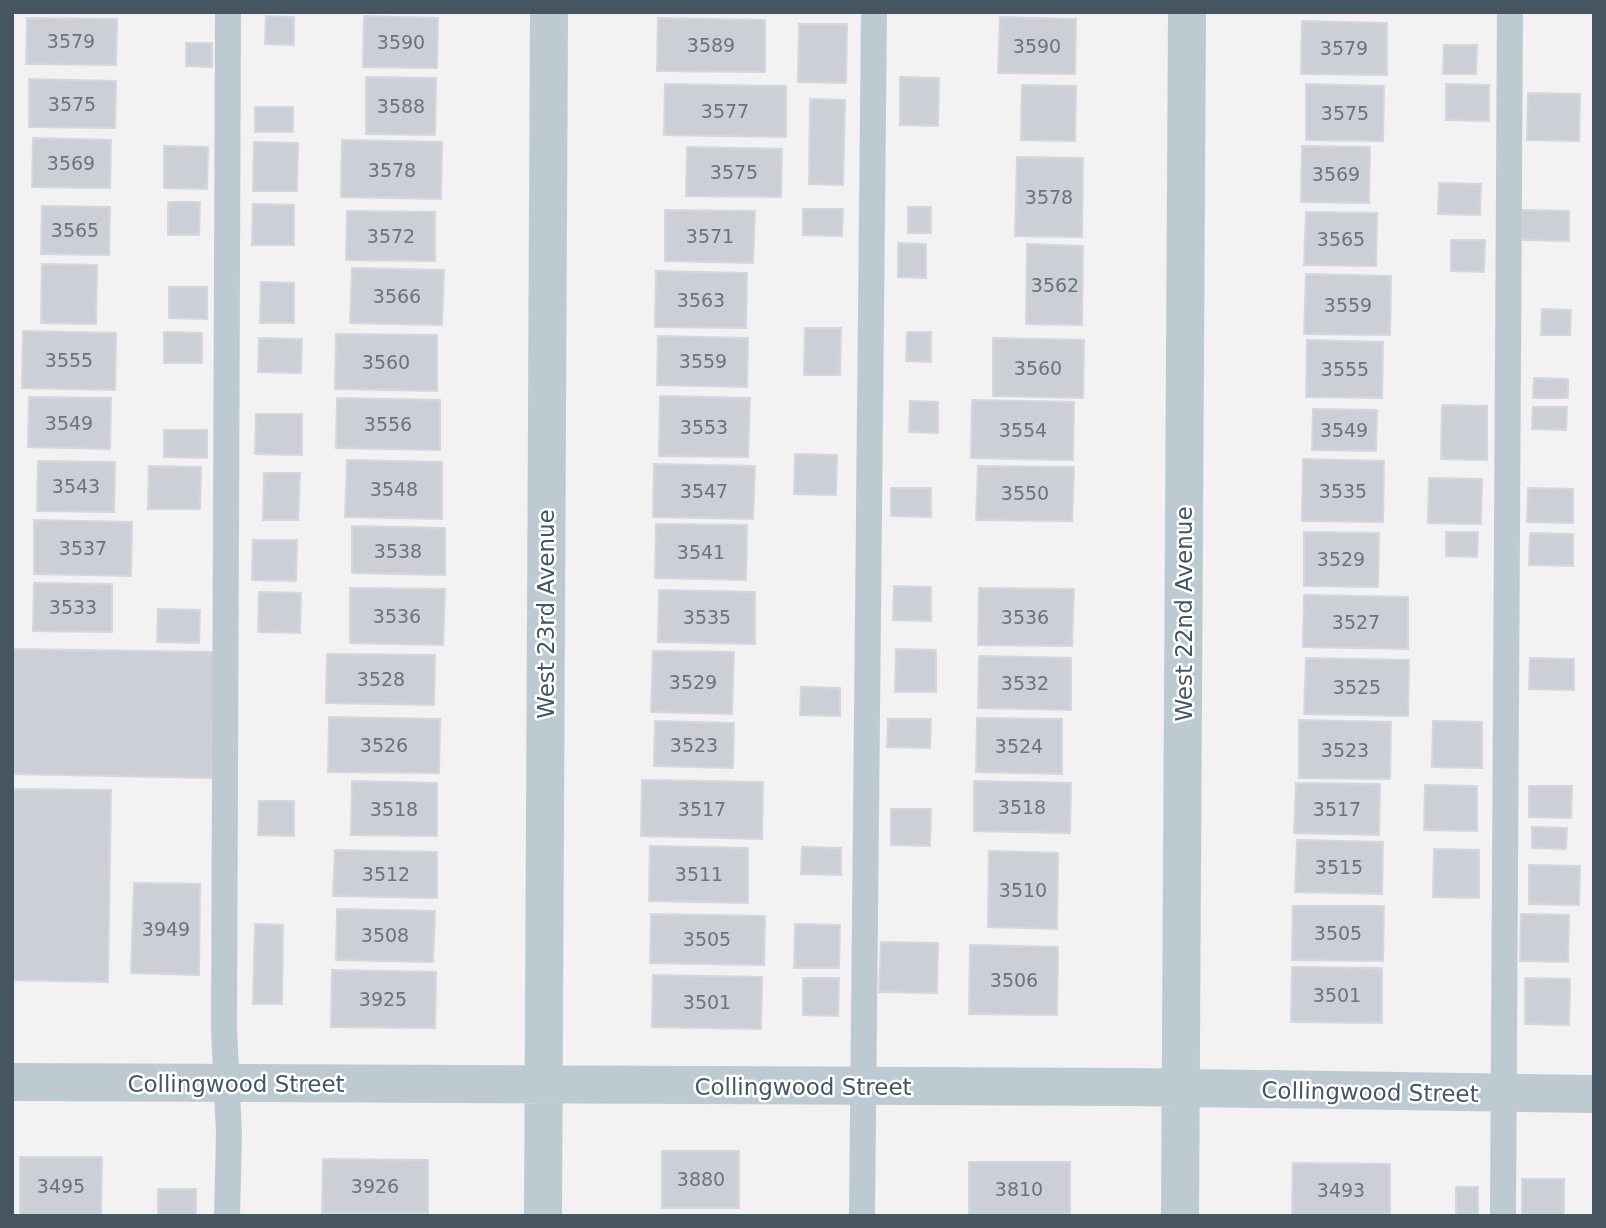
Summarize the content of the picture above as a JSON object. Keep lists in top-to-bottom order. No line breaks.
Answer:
{"streets":{"street":["West 23rd Avenue","West 22nd Avenue","Collingwood Street"]},"crossings":[["West 23rd Avenue","Collingwood Street"],["West 22nd Avenue","Collingwood Street"]],"house_numbers":["3579","3590","3589","3590","3579","3575","3588","3577","3575","3569","3578","3575","3569","3578","3565","3572","3571","3565","3562","3566","3563","3559","3555","3559","3560","3560","3555","3549","3556","3553","3554","3549","3543","3548","3547","3535","3550","3537","3538","3541","3529","3533","3536","3535","3536","3527","3528","3529","3532","3525","3526","3523","3524","3523","3518","3518","3517","3517","3515","3512","3511","3510","3949","3505","3508","3505","3506","3501","3925","3501","3880","3495","3926","3810","3493"]}
